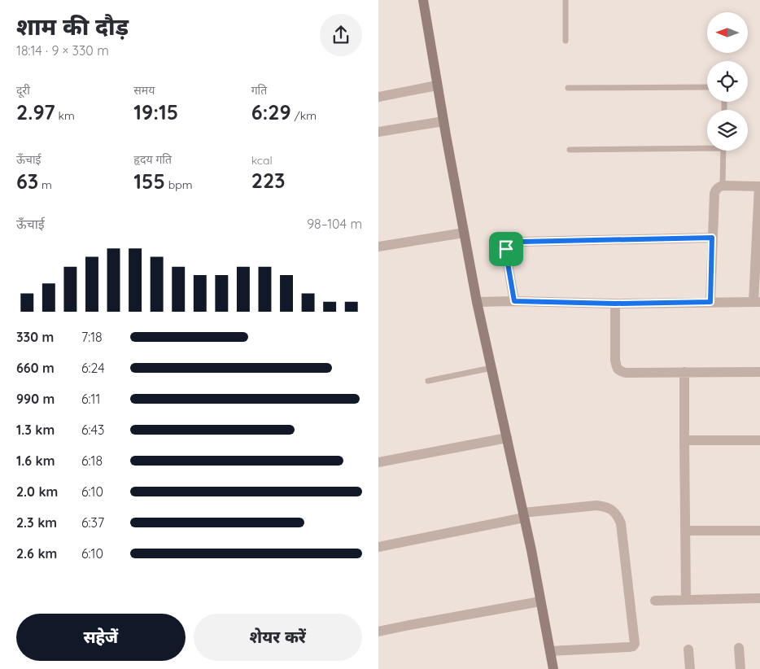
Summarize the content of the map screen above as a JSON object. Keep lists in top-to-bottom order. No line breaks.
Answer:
{"north":"left","page":{"heading":["शाम की दौड़","18:14 · 9 × 330 m"],"stats":[["दूरी","2.97 km"],["समय","19:15"],["गति","6:29 /km"],["ऊँचाई","63 m"],["हृदय गति","155 bpm"],["kcal","223"]],"chart":["ऊँचाई","98–104 m"],"list":[{"name":"330 m","note":"7:18"},{"name":"660 m","note":"6:24"},{"name":"990 m","note":"6:11"},{"name":"1.3 km","note":"6:43"},{"name":"1.6 km","note":"6:18"},{"name":"2.0 km","note":"6:10"},{"name":"2.3 km","note":"6:37"},{"name":"2.6 km","note":"6:10"}],"buttons":["सहेजें","शेयर करें"]}}
